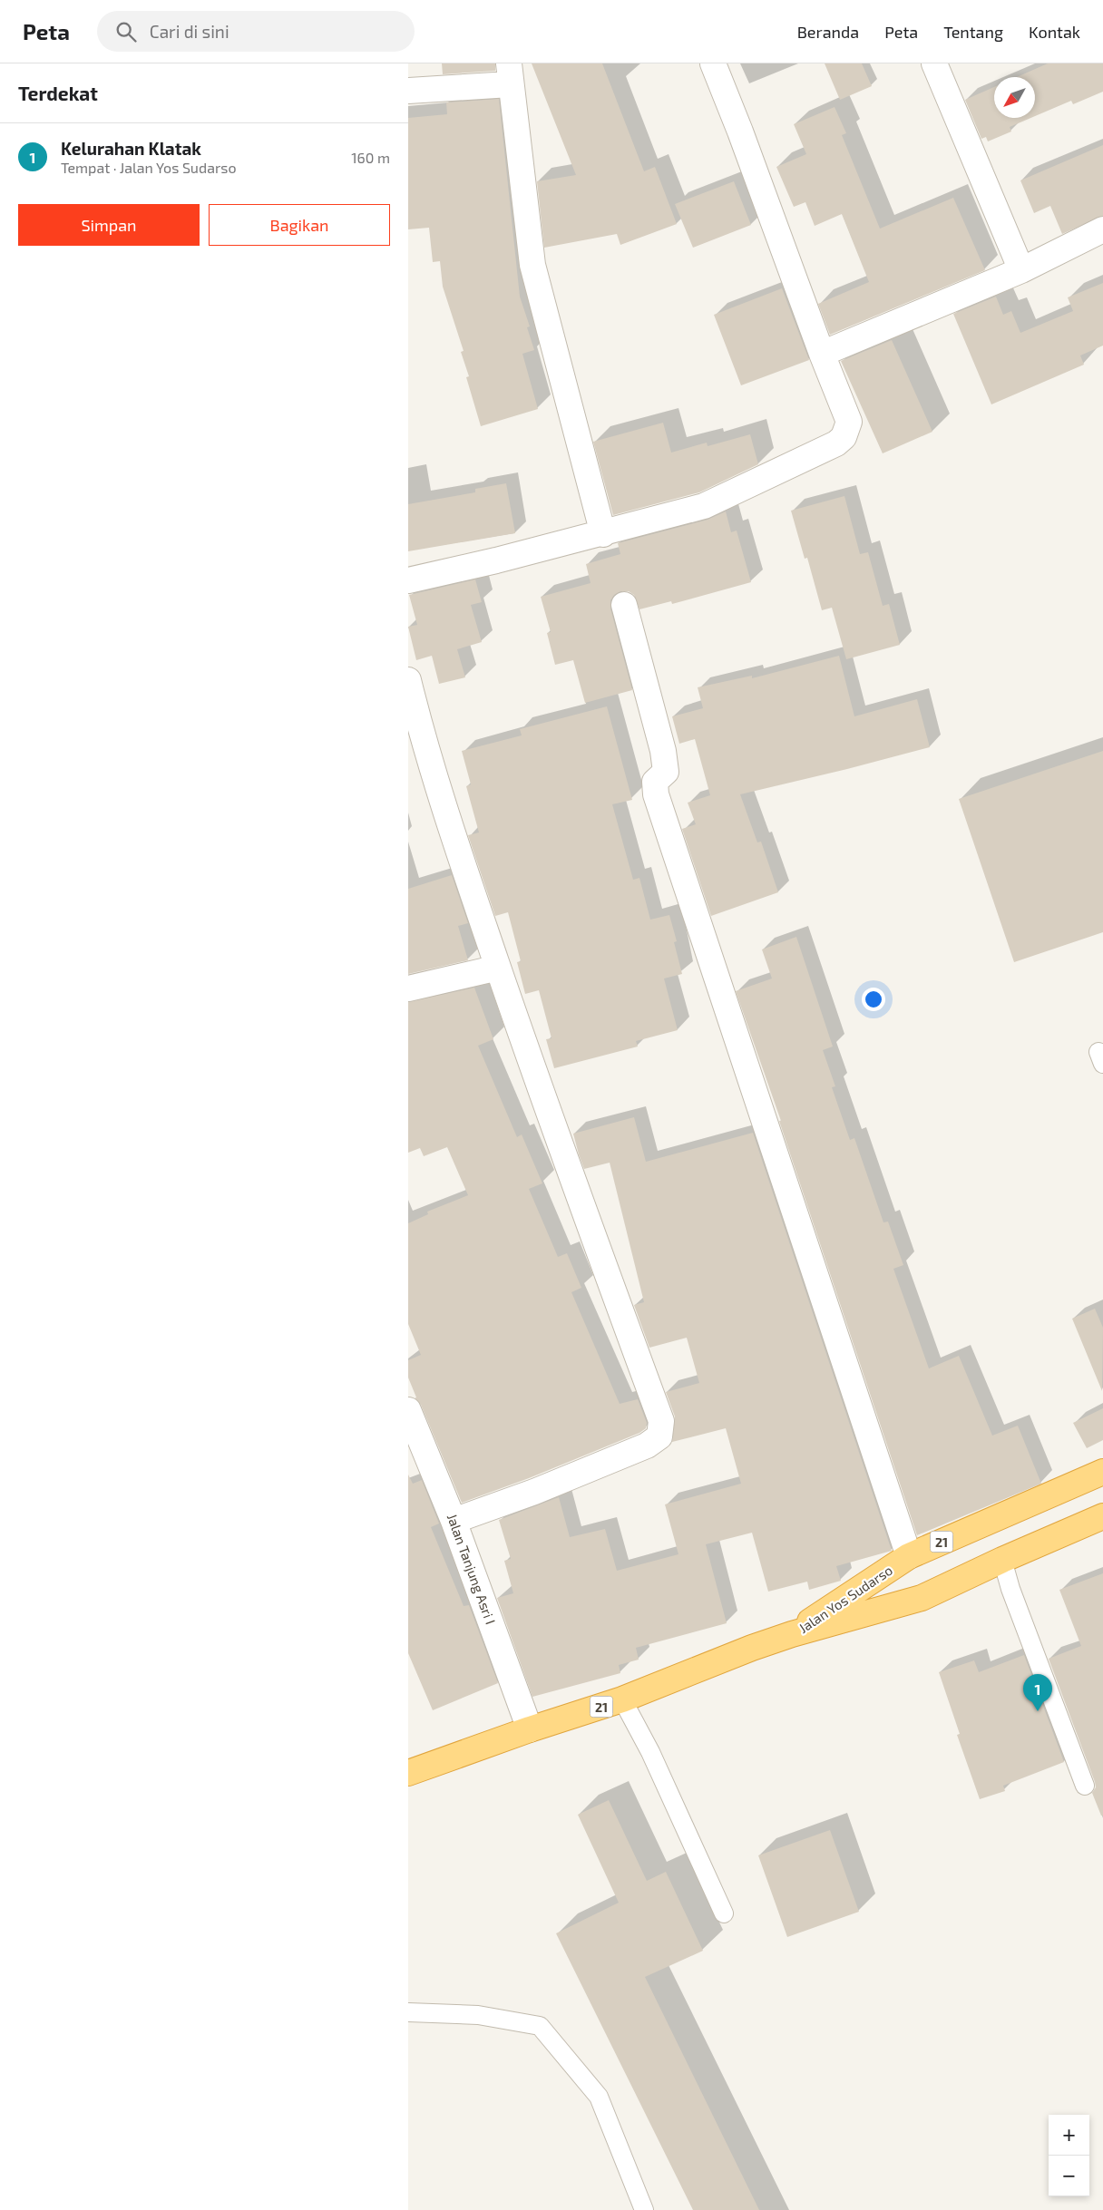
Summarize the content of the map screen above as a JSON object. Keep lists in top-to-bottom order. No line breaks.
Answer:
{"streets":{"highway":["21","Jalan Yos Sudarso"],"street":["Jalan Tanjung Asri I"]},"crossings":[["21","Jalan Tanjung Asri I"],["21","Jalan Yos Sudarso"]],"north":"bottom left","page":{"header":"Peta","search":"Cari di sini","nav":["Beranda","Peta","Tentang","Kontak"],"heading":"Terdekat","list":[{"mark":"1","name":"Kelurahan Klatak","note":"Tempat · Jalan Yos Sudarso","value":"160 m"}],"buttons":["Simpan","Bagikan"],"pins":"1","map_buttons":["+","−"]}}
